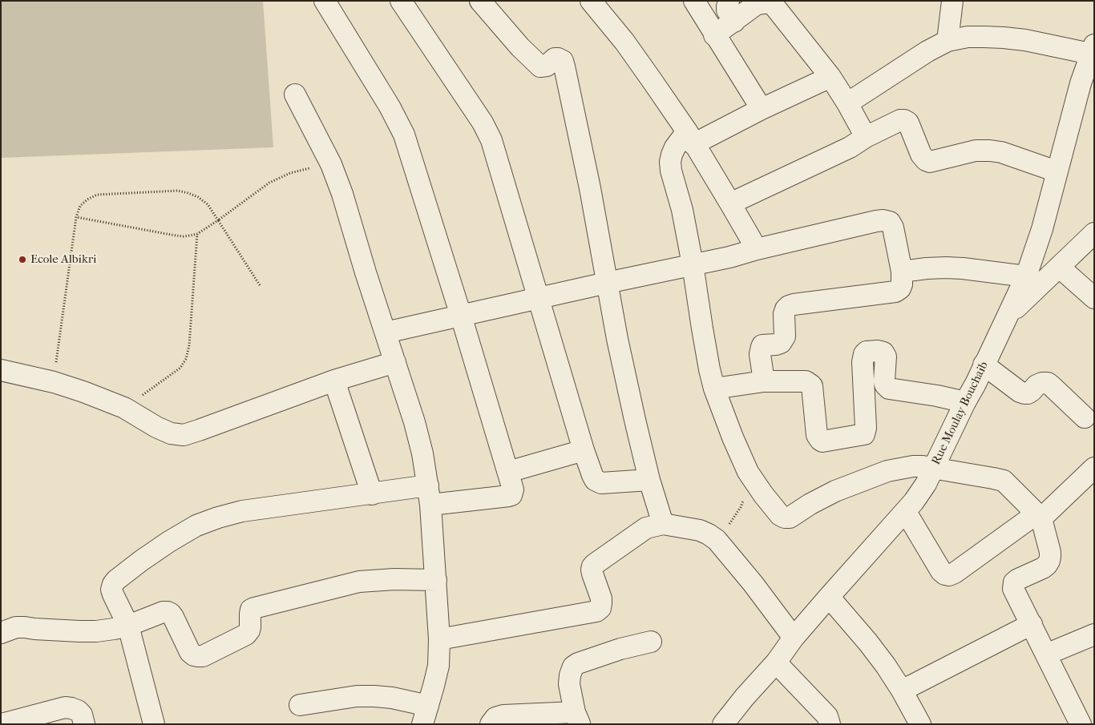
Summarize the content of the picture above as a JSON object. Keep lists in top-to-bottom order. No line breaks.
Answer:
{"streets":{"street":["Rue Moulay Bouchaib"]},"places":["Ecole Albikri"]}
